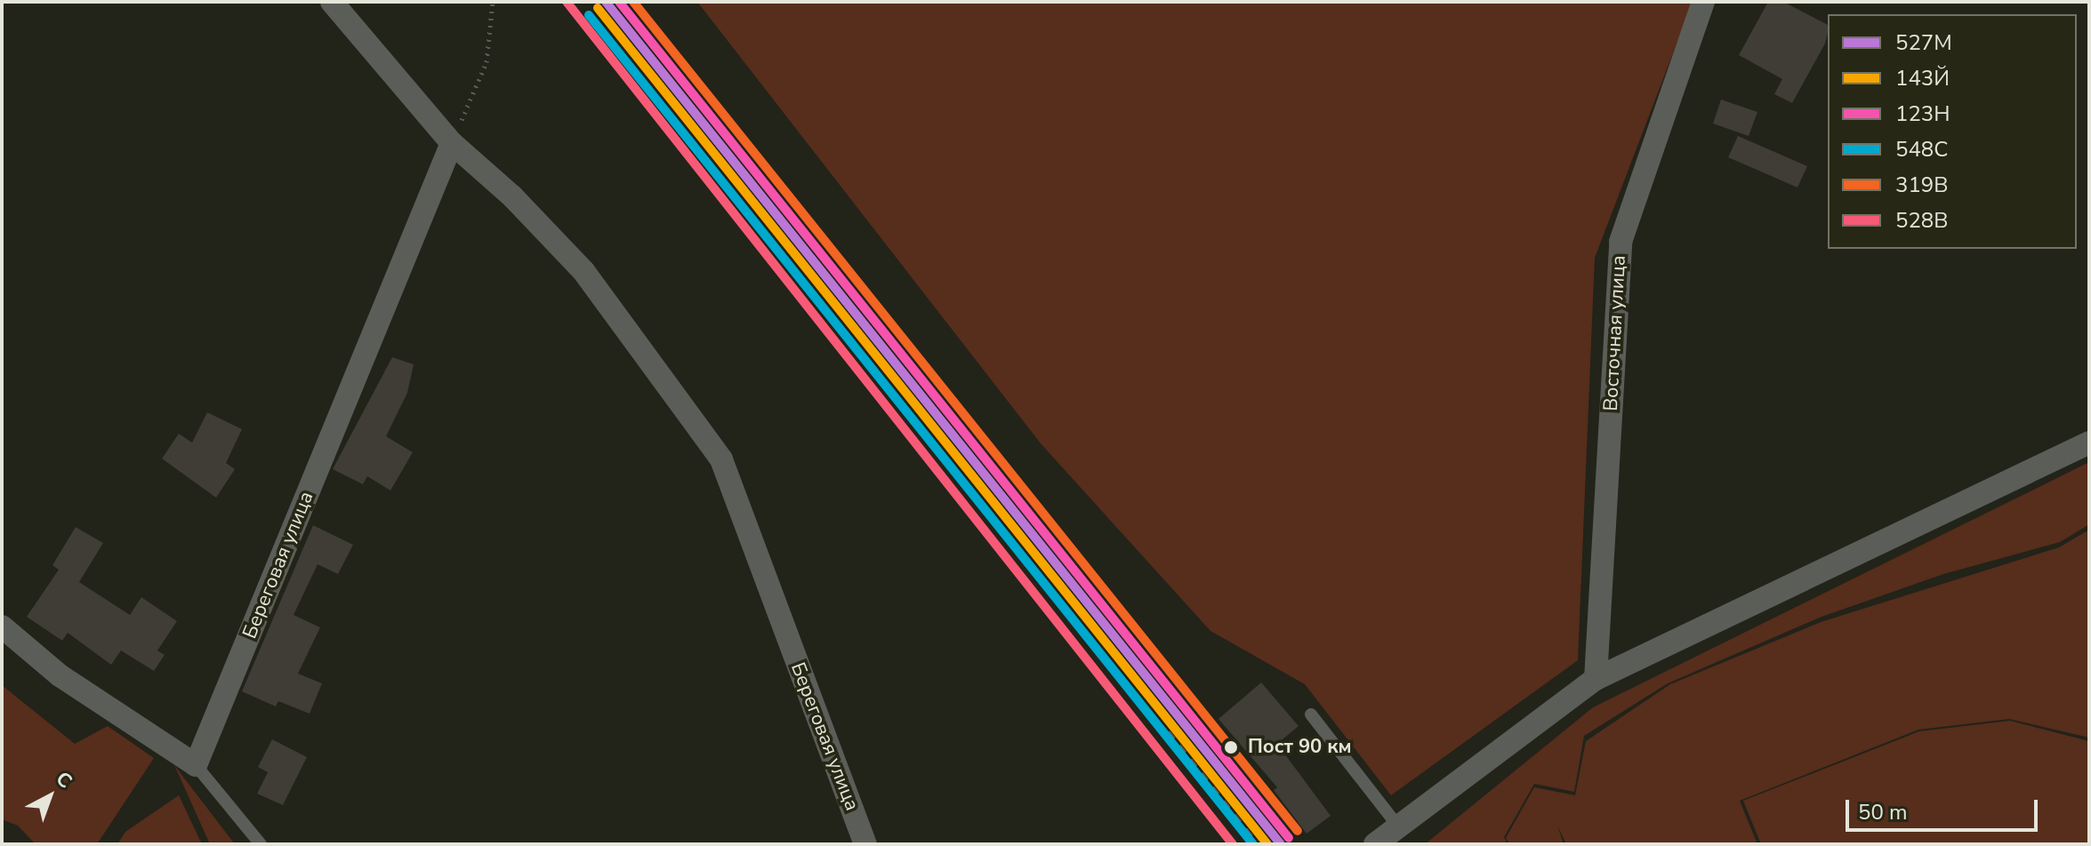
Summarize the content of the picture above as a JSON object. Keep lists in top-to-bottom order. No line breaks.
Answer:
{"streets":{"street":["Восточная улица","Береговая улица"]},"places":["Пост 90 км"],"lines":["transit line 527М","transit line 123Н","transit line 319В","transit line 528В","transit line 143Й","transit line 548С"],"legend":["527М","143Й","123Н","548С","319В","528В"],"scale_bar":"50 m","north":"top right"}
